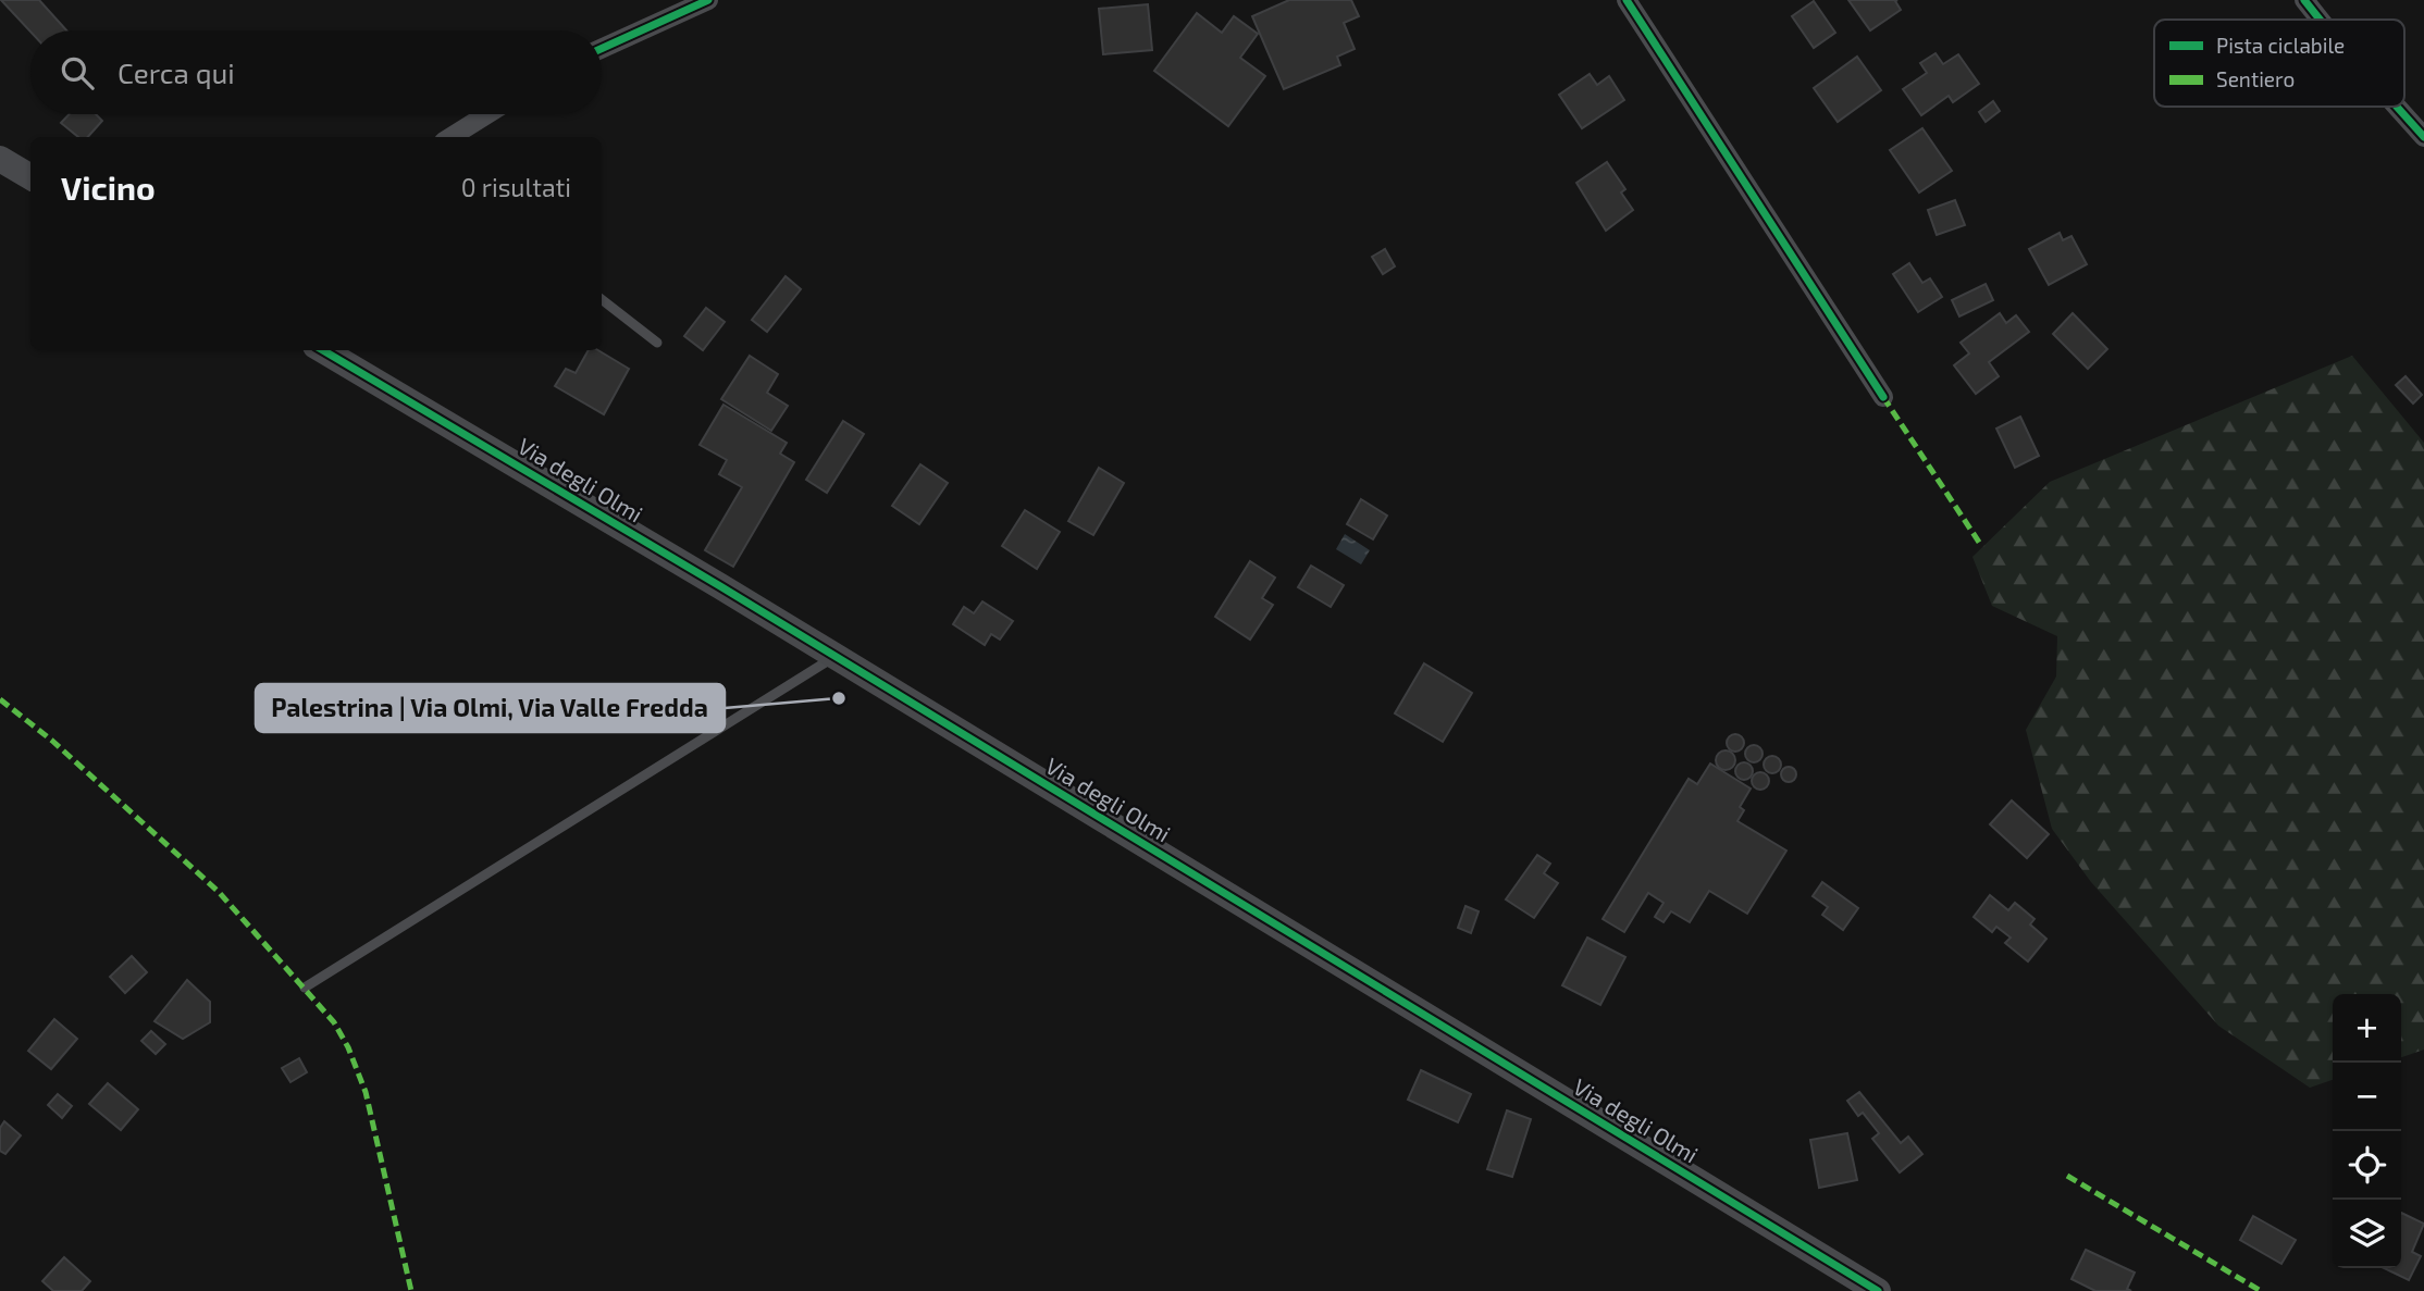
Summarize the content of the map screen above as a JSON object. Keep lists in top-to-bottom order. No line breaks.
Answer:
{"streets":{"street":["Via degli Olmi"]},"places":["Palestrina | Via Olmi, Via Valle Fredda"],"legend":["Pista ciclabile","Sentiero"],"page":{"search":"Cerca qui","heading":["Vicino","0 risultati"],"map_buttons":["+","−"]}}
